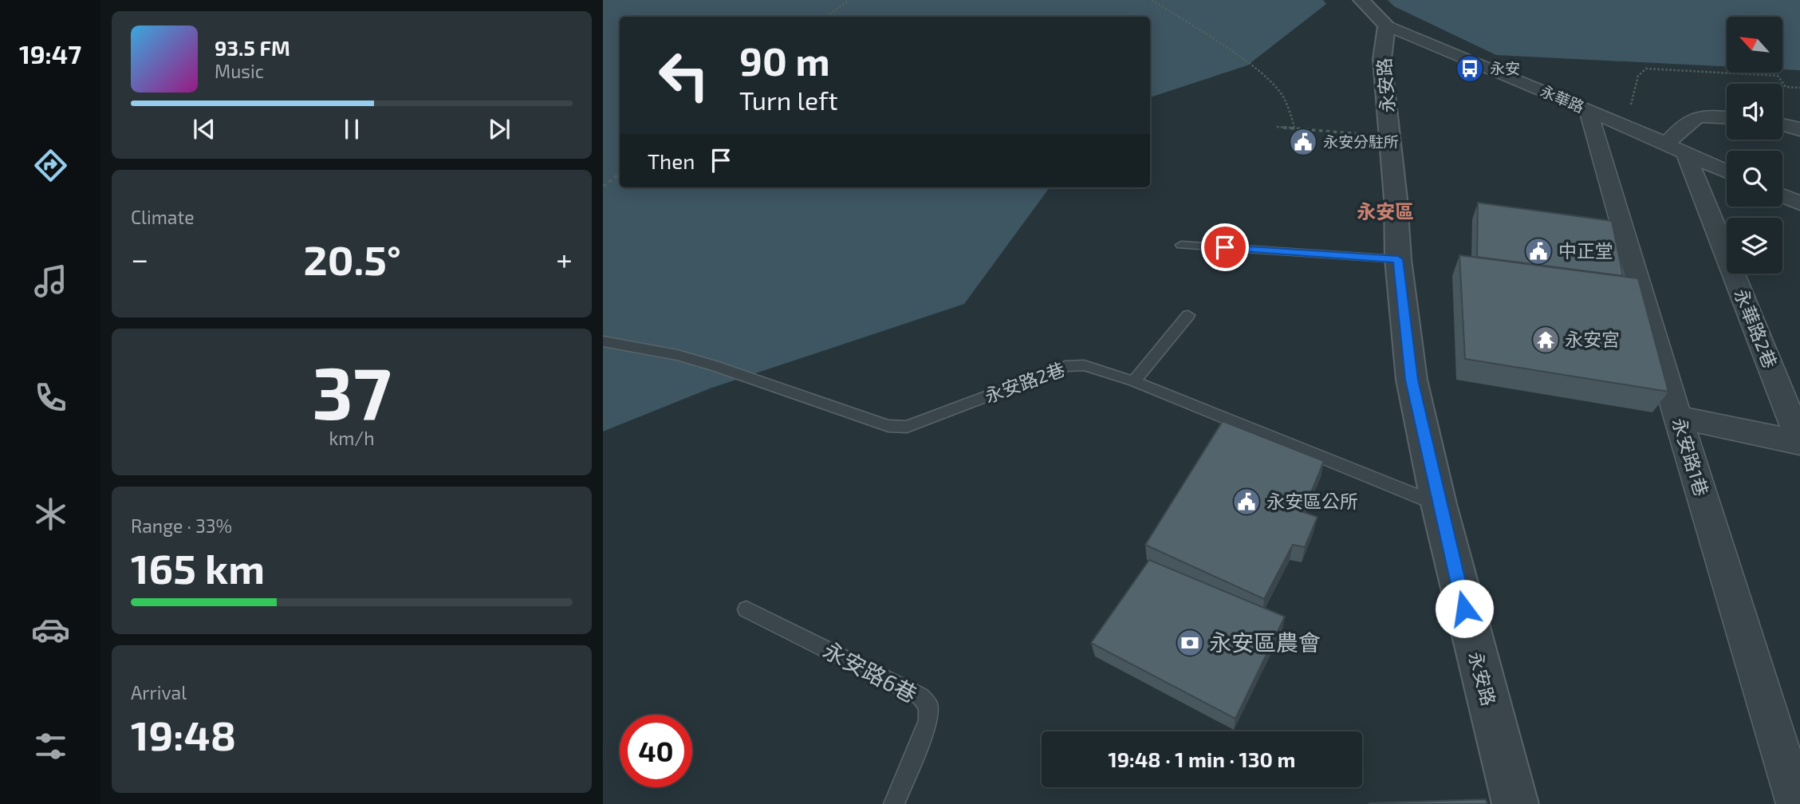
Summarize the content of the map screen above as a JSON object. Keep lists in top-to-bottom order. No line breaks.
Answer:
{"streets":{"street":["永安路","永華路","永華路2巷","永安路1巷"],"lane":["永安路2巷","永安路6巷"]},"crossings":[["永安路","永華路"],["永安路","永安路2巷"],["永華路","永華路2巷"],["永華路","永安路1巷"],["永華路2巷","永安路1巷"]],"districts":["永安區"],"places":{"bus stop":["永安"],"public building":["永安分駐所","中正堂","永安區公所"],"temple":["永安宮"],"bank":["永安區農會"]},"north":"top left","page":{"tabs":"19:47","turn":["90 m","Turn left"],"song":["93.5 FM","Music"],"then":"Then","tile":["Climate",["37","km/h"],["Range · 33%","165 km"],["Arrival","19:48"]],"heat":["−","20.5°","+"],"limit":"40","trip":"19:48 · 1 min · 130 m"}}
